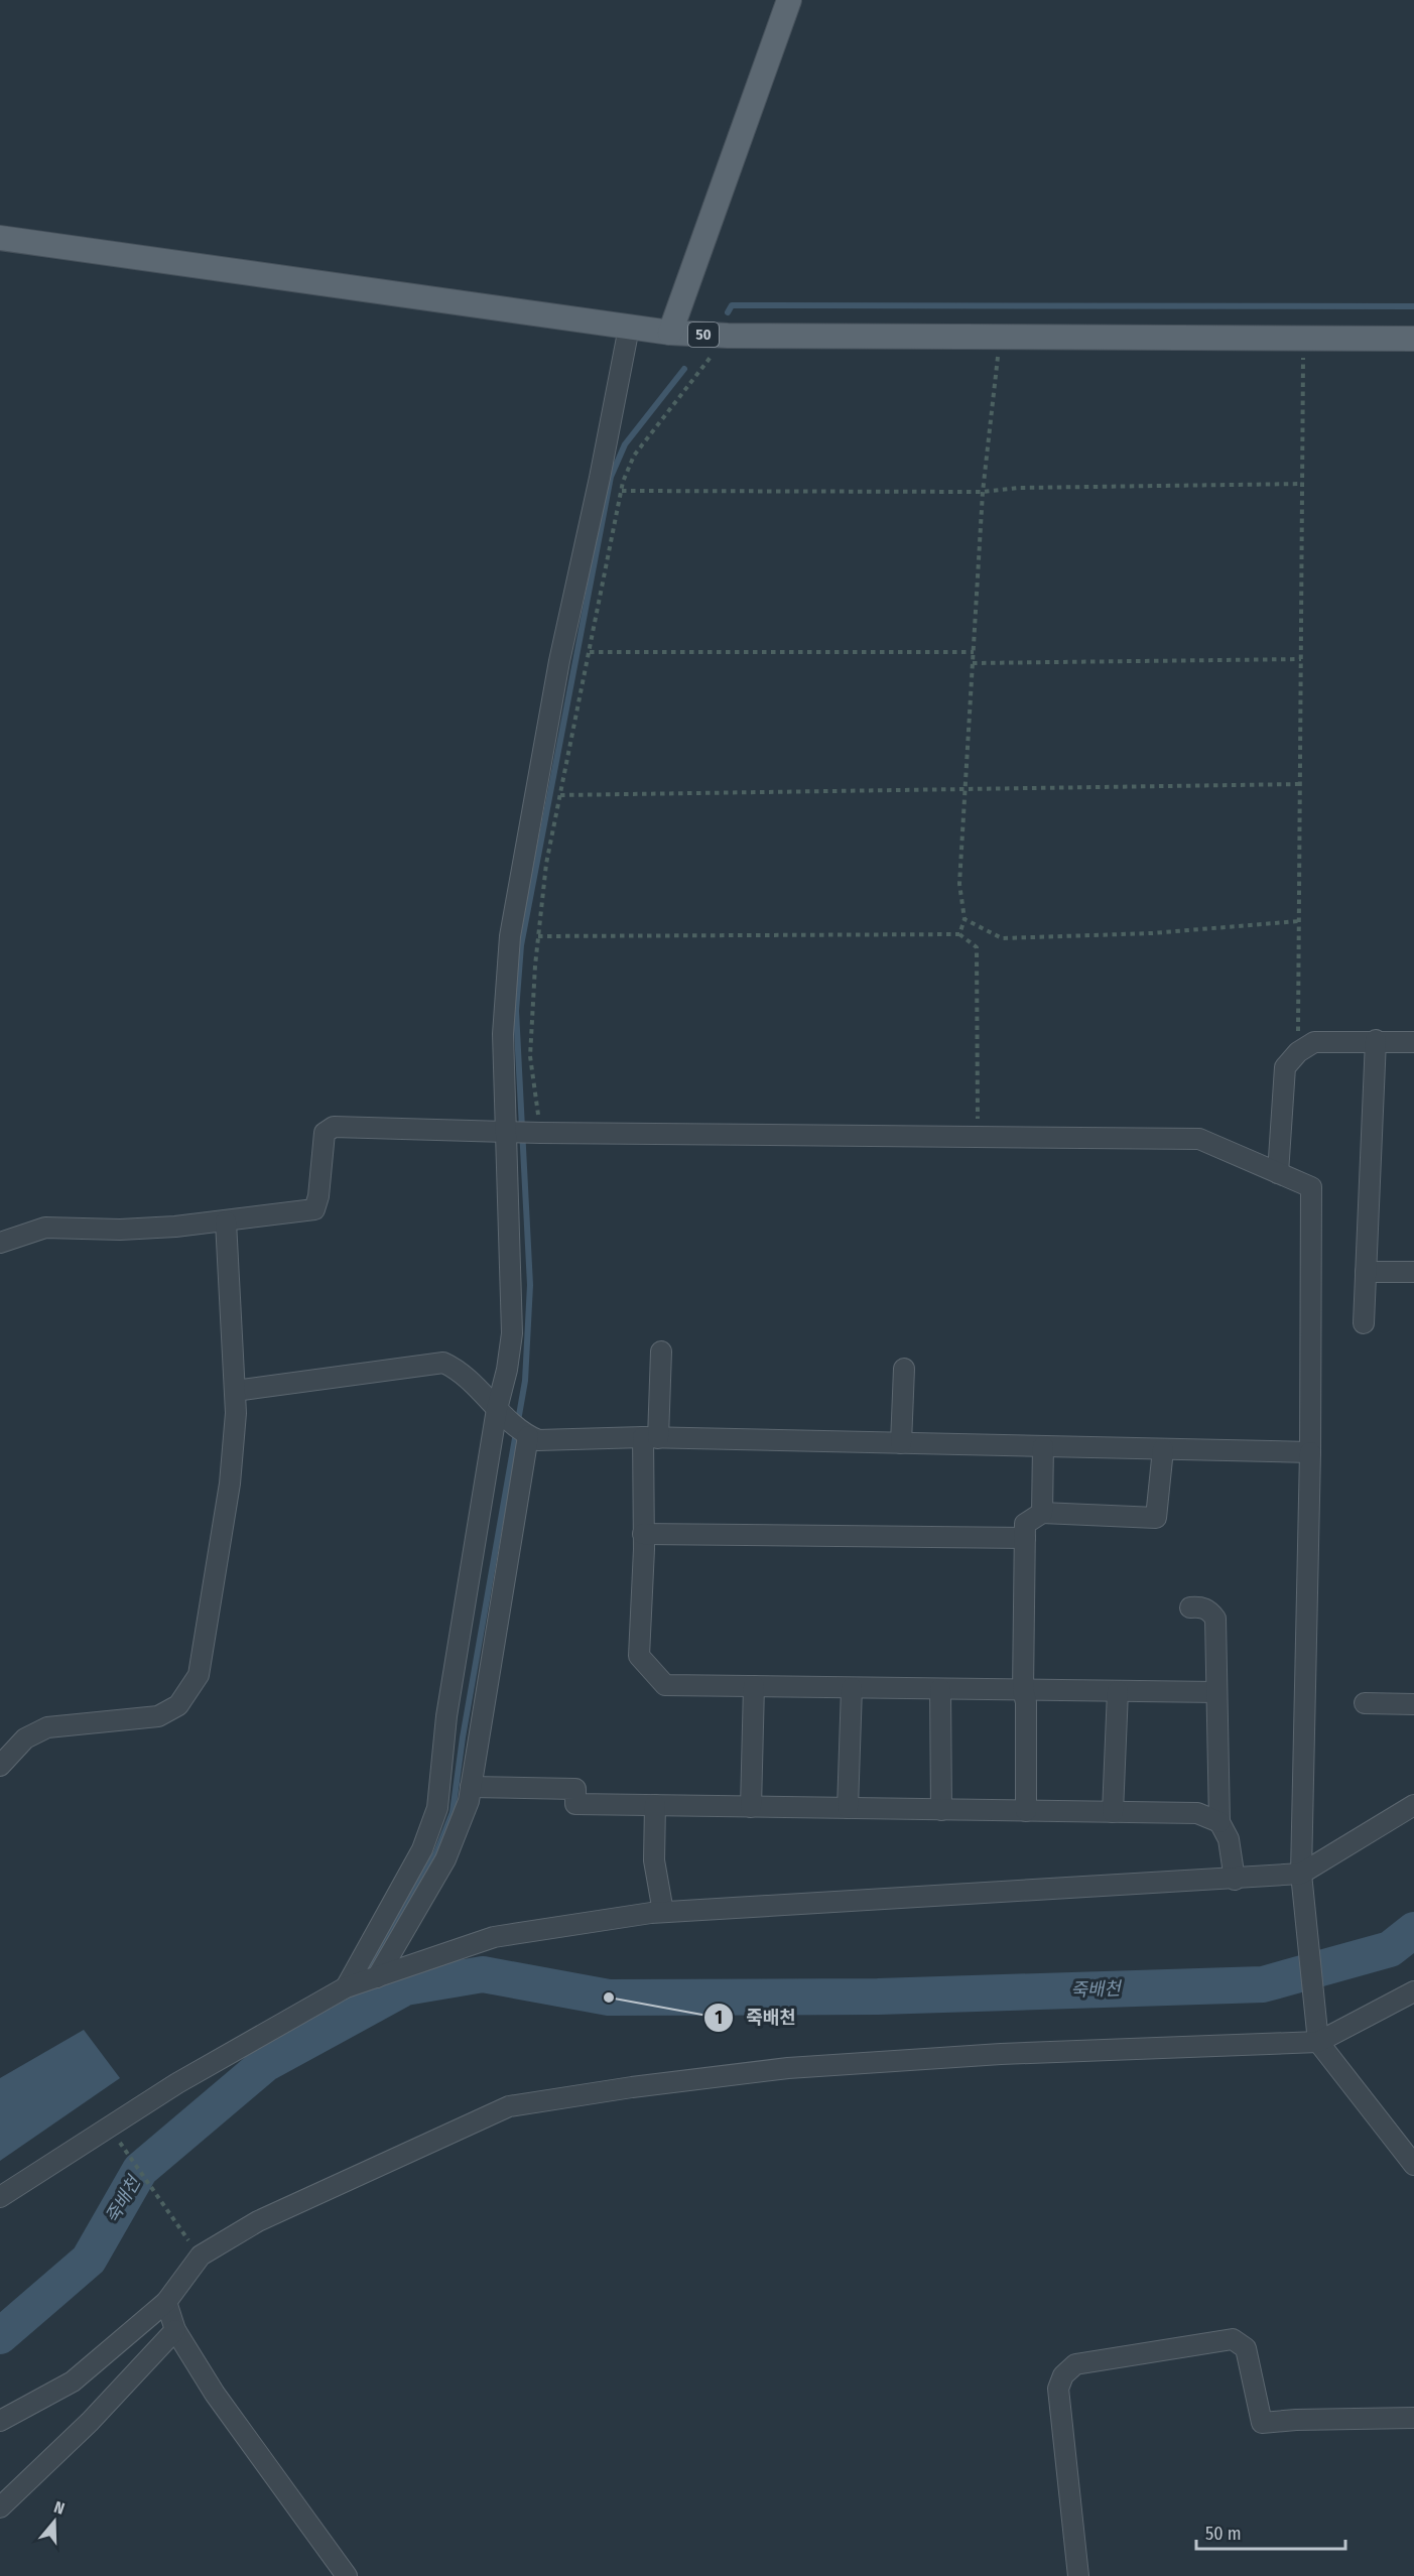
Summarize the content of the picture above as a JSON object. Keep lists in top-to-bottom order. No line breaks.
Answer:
{"streets":{"main road":["50"]},"water":["죽배천"],"places":["죽배천"],"scale_bar":"50 m","north":"top"}
